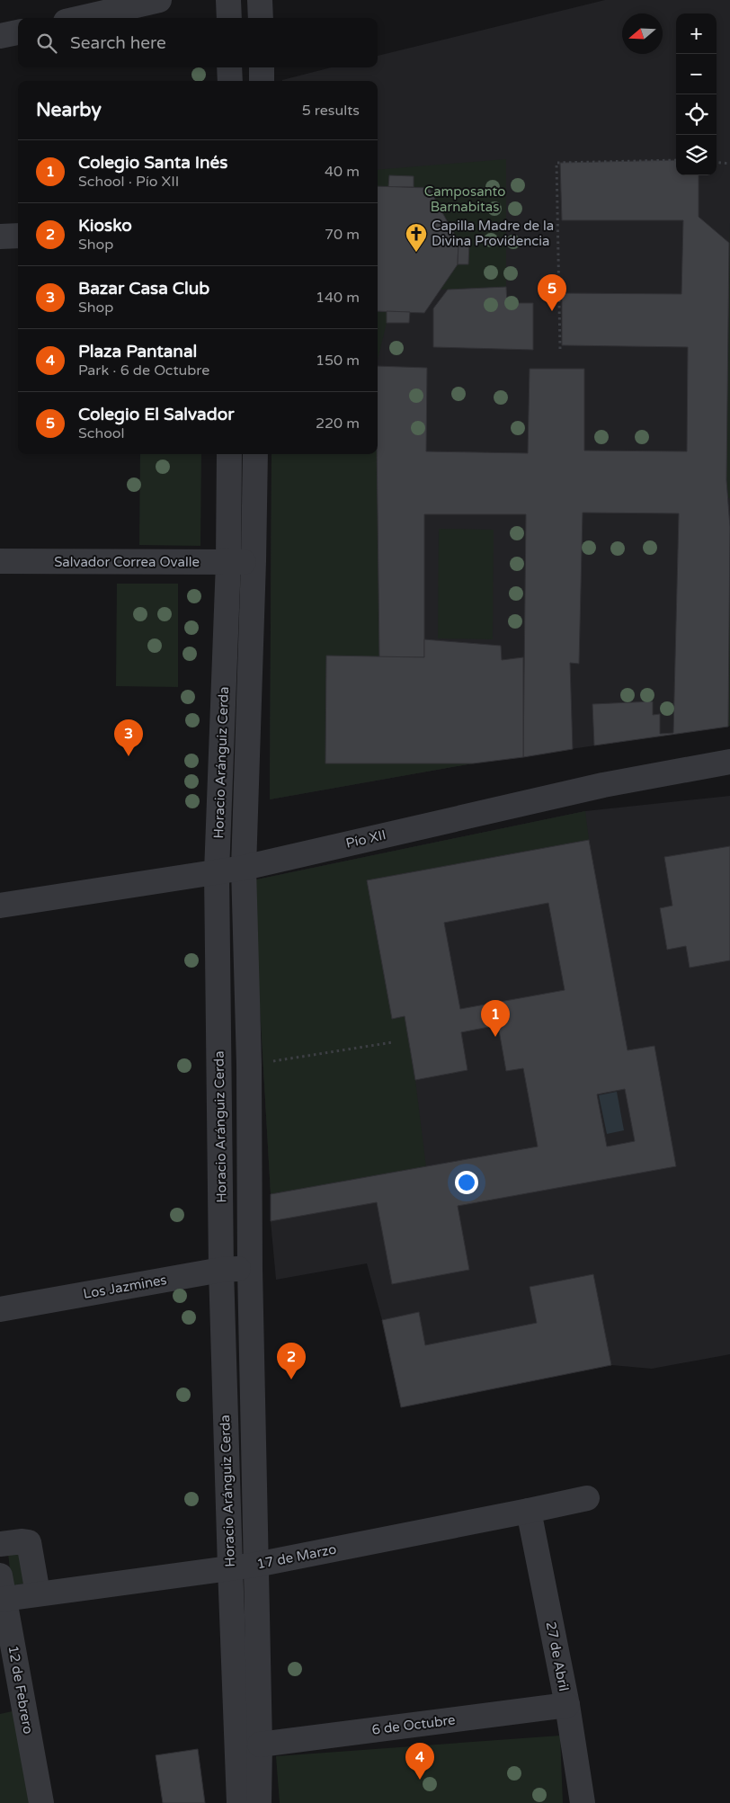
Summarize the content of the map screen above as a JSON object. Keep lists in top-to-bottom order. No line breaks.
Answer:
{"streets":{"street":["Salvador Correa Ovalle","Horacio Aránguiz Cerda","Pío XII","Los Jazmines","17 de Marzo","27 de Abril","12 de Febrero","6 de Octubre"]},"crossings":[["Salvador Correa Ovalle","Horacio Aránguiz Cerda"],["Horacio Aránguiz Cerda","Pío XII"],["Horacio Aránguiz Cerda","Los Jazmines"],["Horacio Aránguiz Cerda","17 de Marzo"],["Horacio Aránguiz Cerda","6 de Octubre"],["17 de Marzo","27 de Abril"],["17 de Marzo","12 de Febrero"],["27 de Abril","6 de Octubre"]],"parks":["Camposanto Barnabitas"],"places":{"church":["Capilla Madre de la Divina Providencia"]},"north":"left","page":{"map_buttons":["+","−"],"search":"Search here","heading":["Nearby","5 results"],"list":[{"mark":"1","name":"Colegio Santa Inés","note":"School · Pío XII","value":"40 m"},{"mark":"2","name":"Kiosko","note":"Shop","value":"70 m"},{"mark":"3","name":"Bazar Casa Club","note":"Shop","value":"140 m"},{"mark":"4","name":"Plaza Pantanal","note":"Park · 6 de Octubre","value":"150 m"},{"mark":"5","name":"Colegio El Salvador","note":"School","value":"220 m"}],"pins":["5","3","1","2","4"]}}
